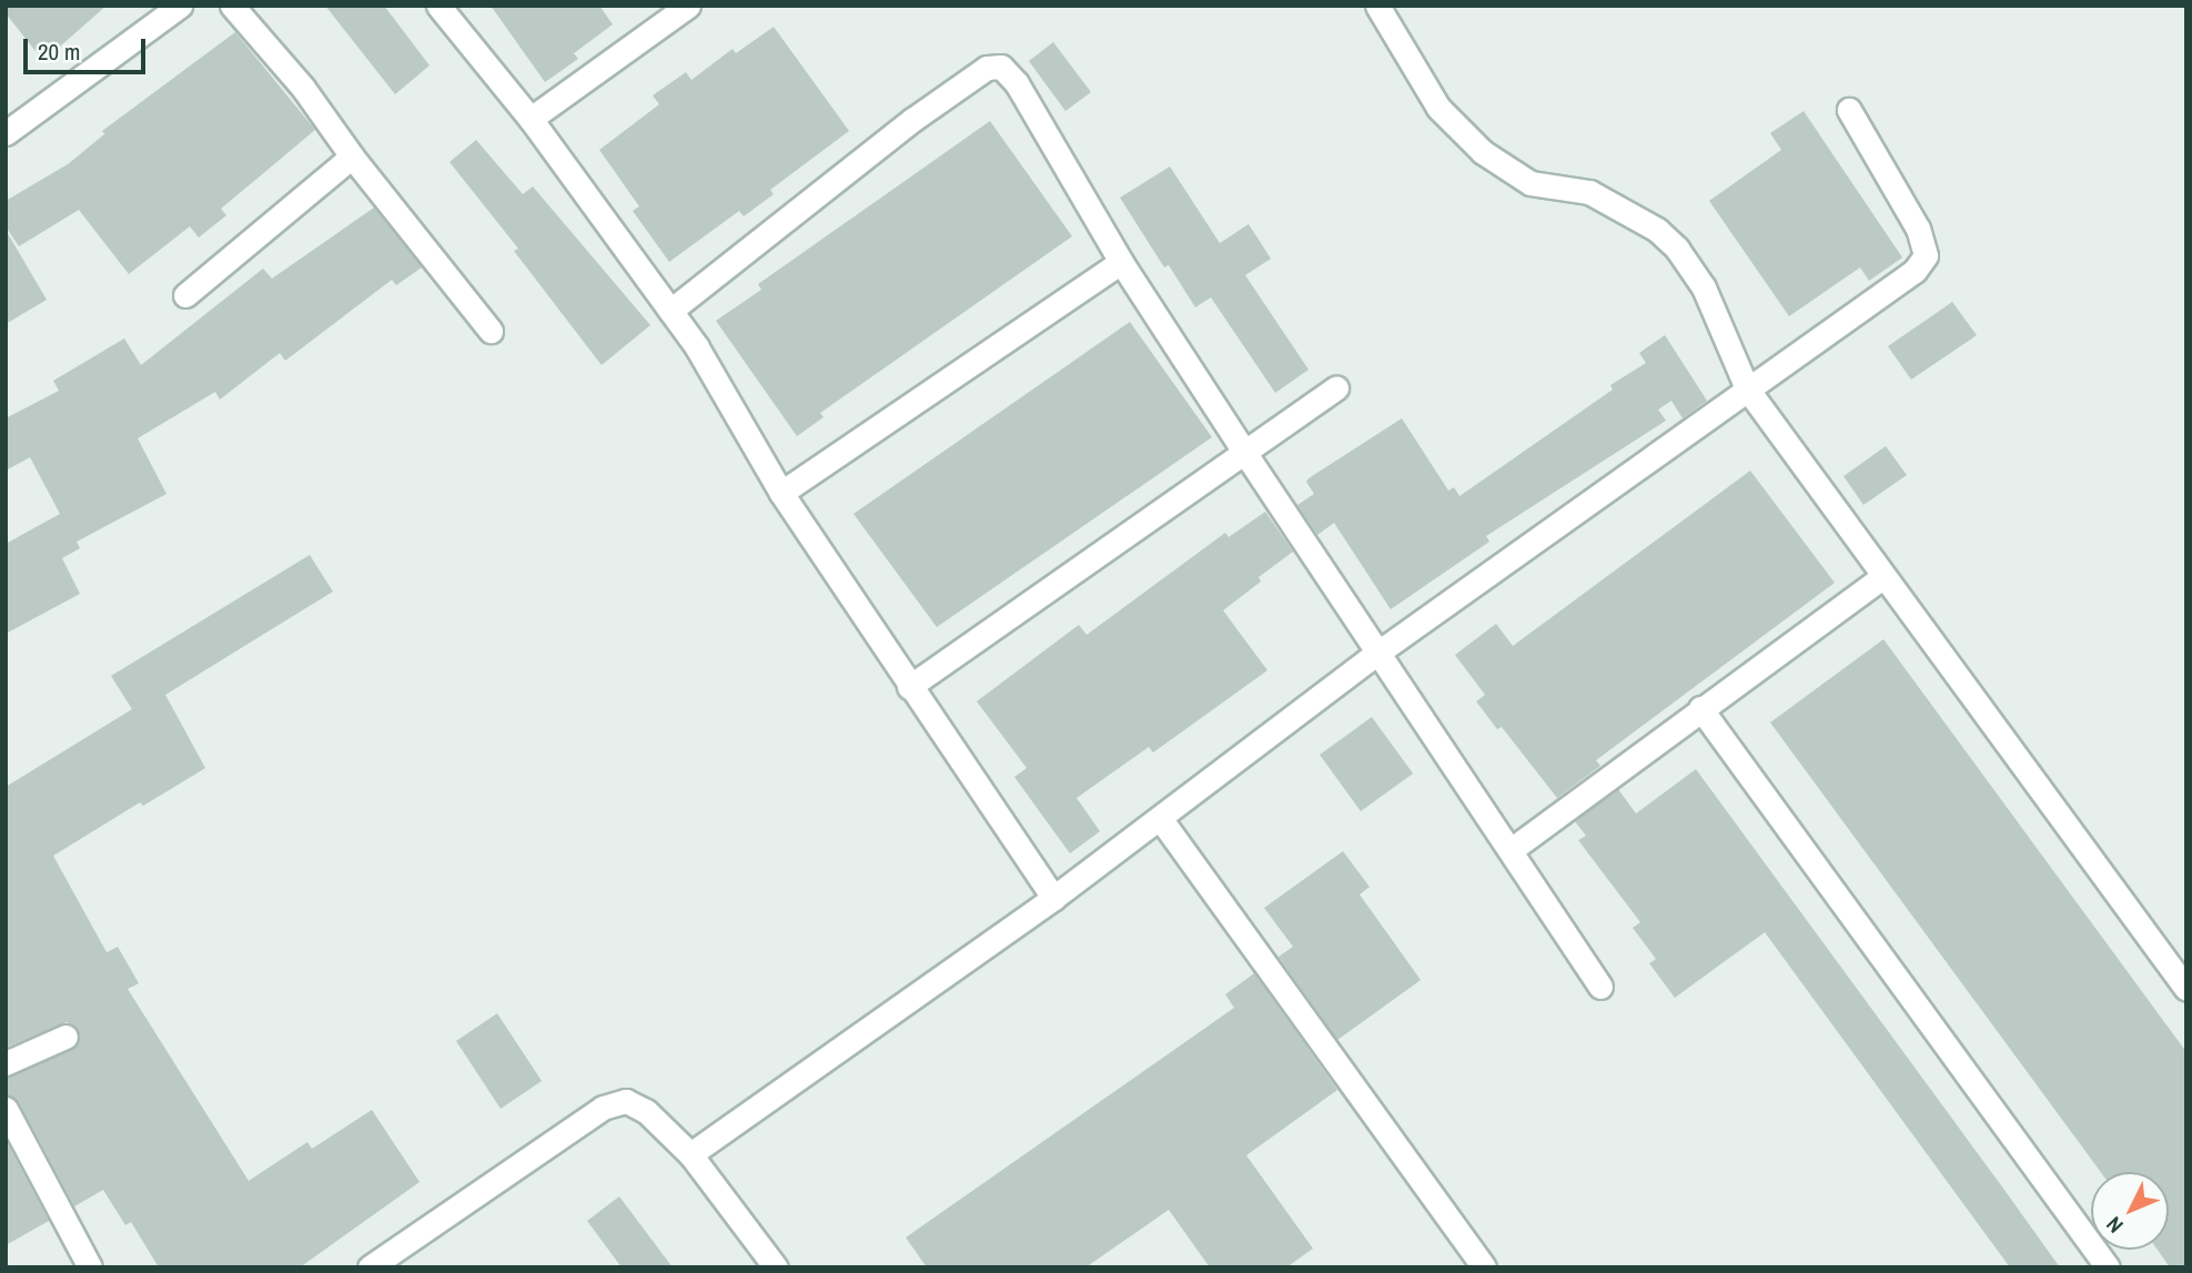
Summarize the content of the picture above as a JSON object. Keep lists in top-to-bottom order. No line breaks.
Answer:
{"scale_bar":"20 m","north":"bottom left"}
